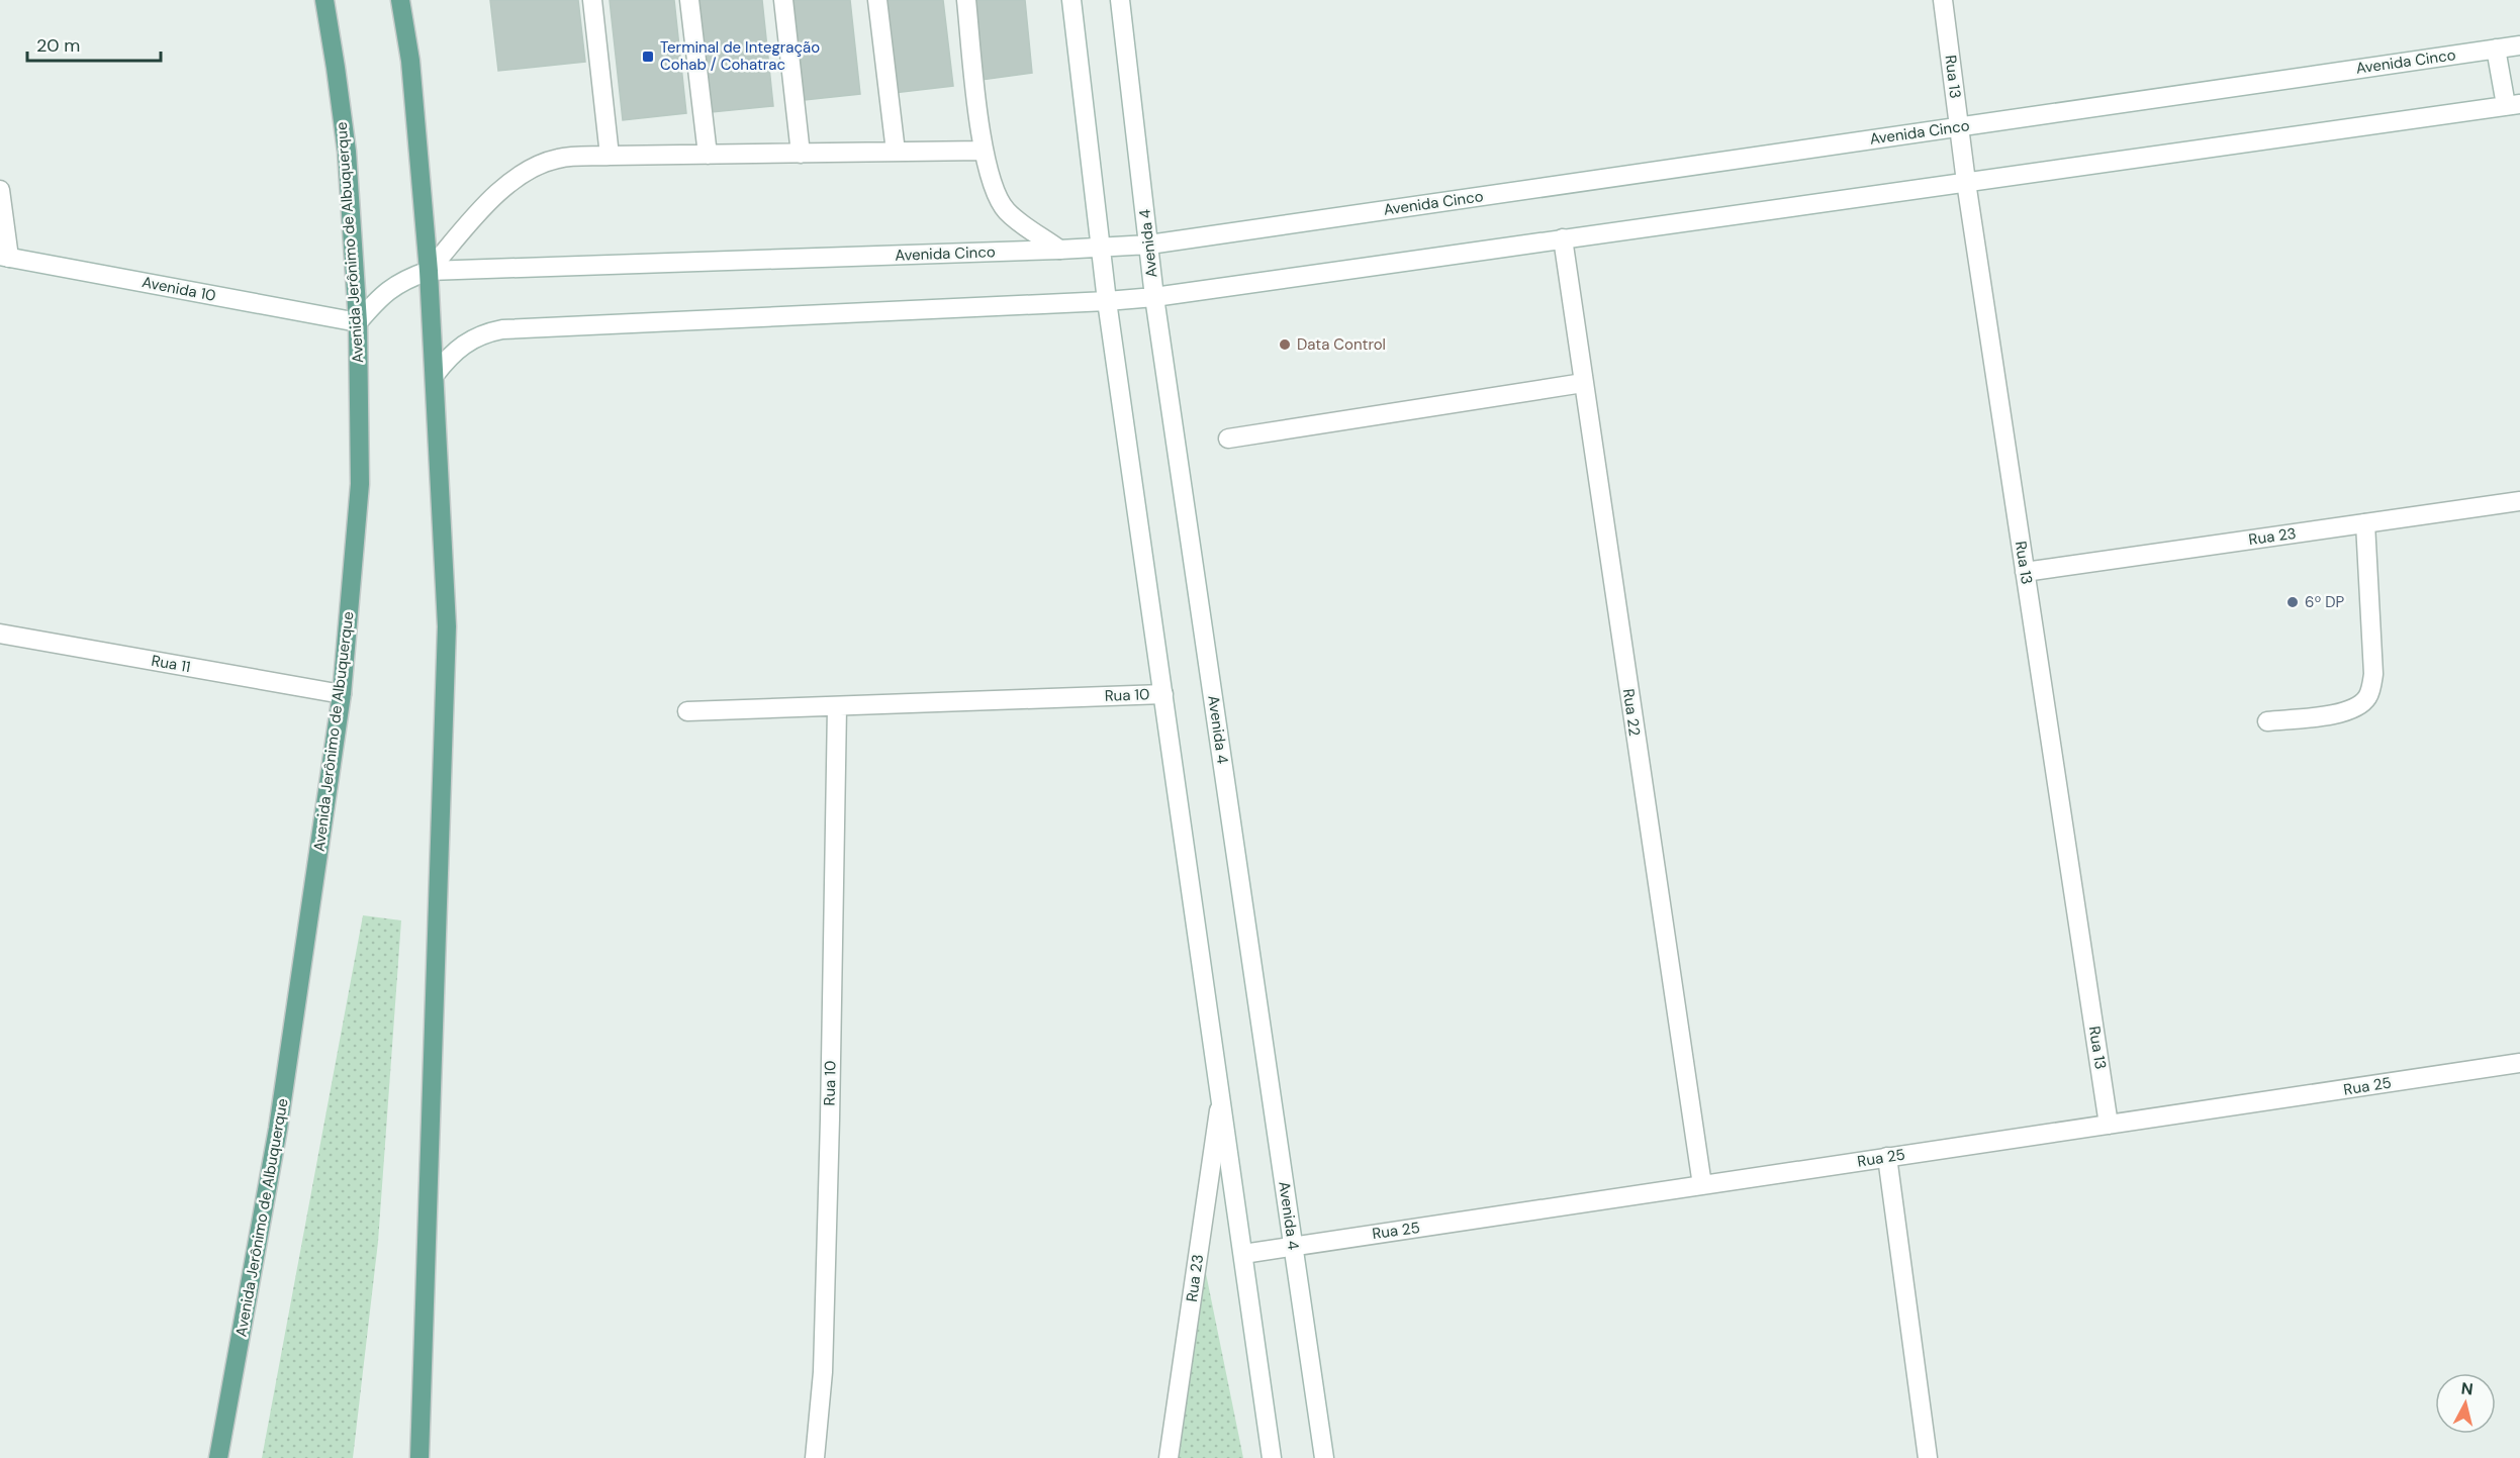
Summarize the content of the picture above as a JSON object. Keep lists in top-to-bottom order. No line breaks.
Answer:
{"streets":{"main road":["Avenida Cinco","Rua 13","Avenida Jerônimo de Albuquerque","Avenida 4","Avenida 10","Rua 23","Rua 11","Rua 10","Rua 22","Rua 25"]},"crossings":[["Avenida Cinco","Rua 13"],["Avenida Cinco","Avenida Jerônimo de Albuquerque"],["Avenida Cinco","Avenida 4"],["Avenida Cinco","Avenida 10"],["Rua 13","Rua 23"],["Rua 13","Rua 25"],["Avenida Jerônimo de Albuquerque","Avenida 10"],["Avenida Jerônimo de Albuquerque","Rua 11"],["Avenida 4","Rua 25"],["Rua 22","Rua 25"]],"places":{"transit":["Terminal de Integração Cohab / Cohatrac"],"other":["Data Control","6º DP"]},"scale_bar":"20 m","north":"top"}
